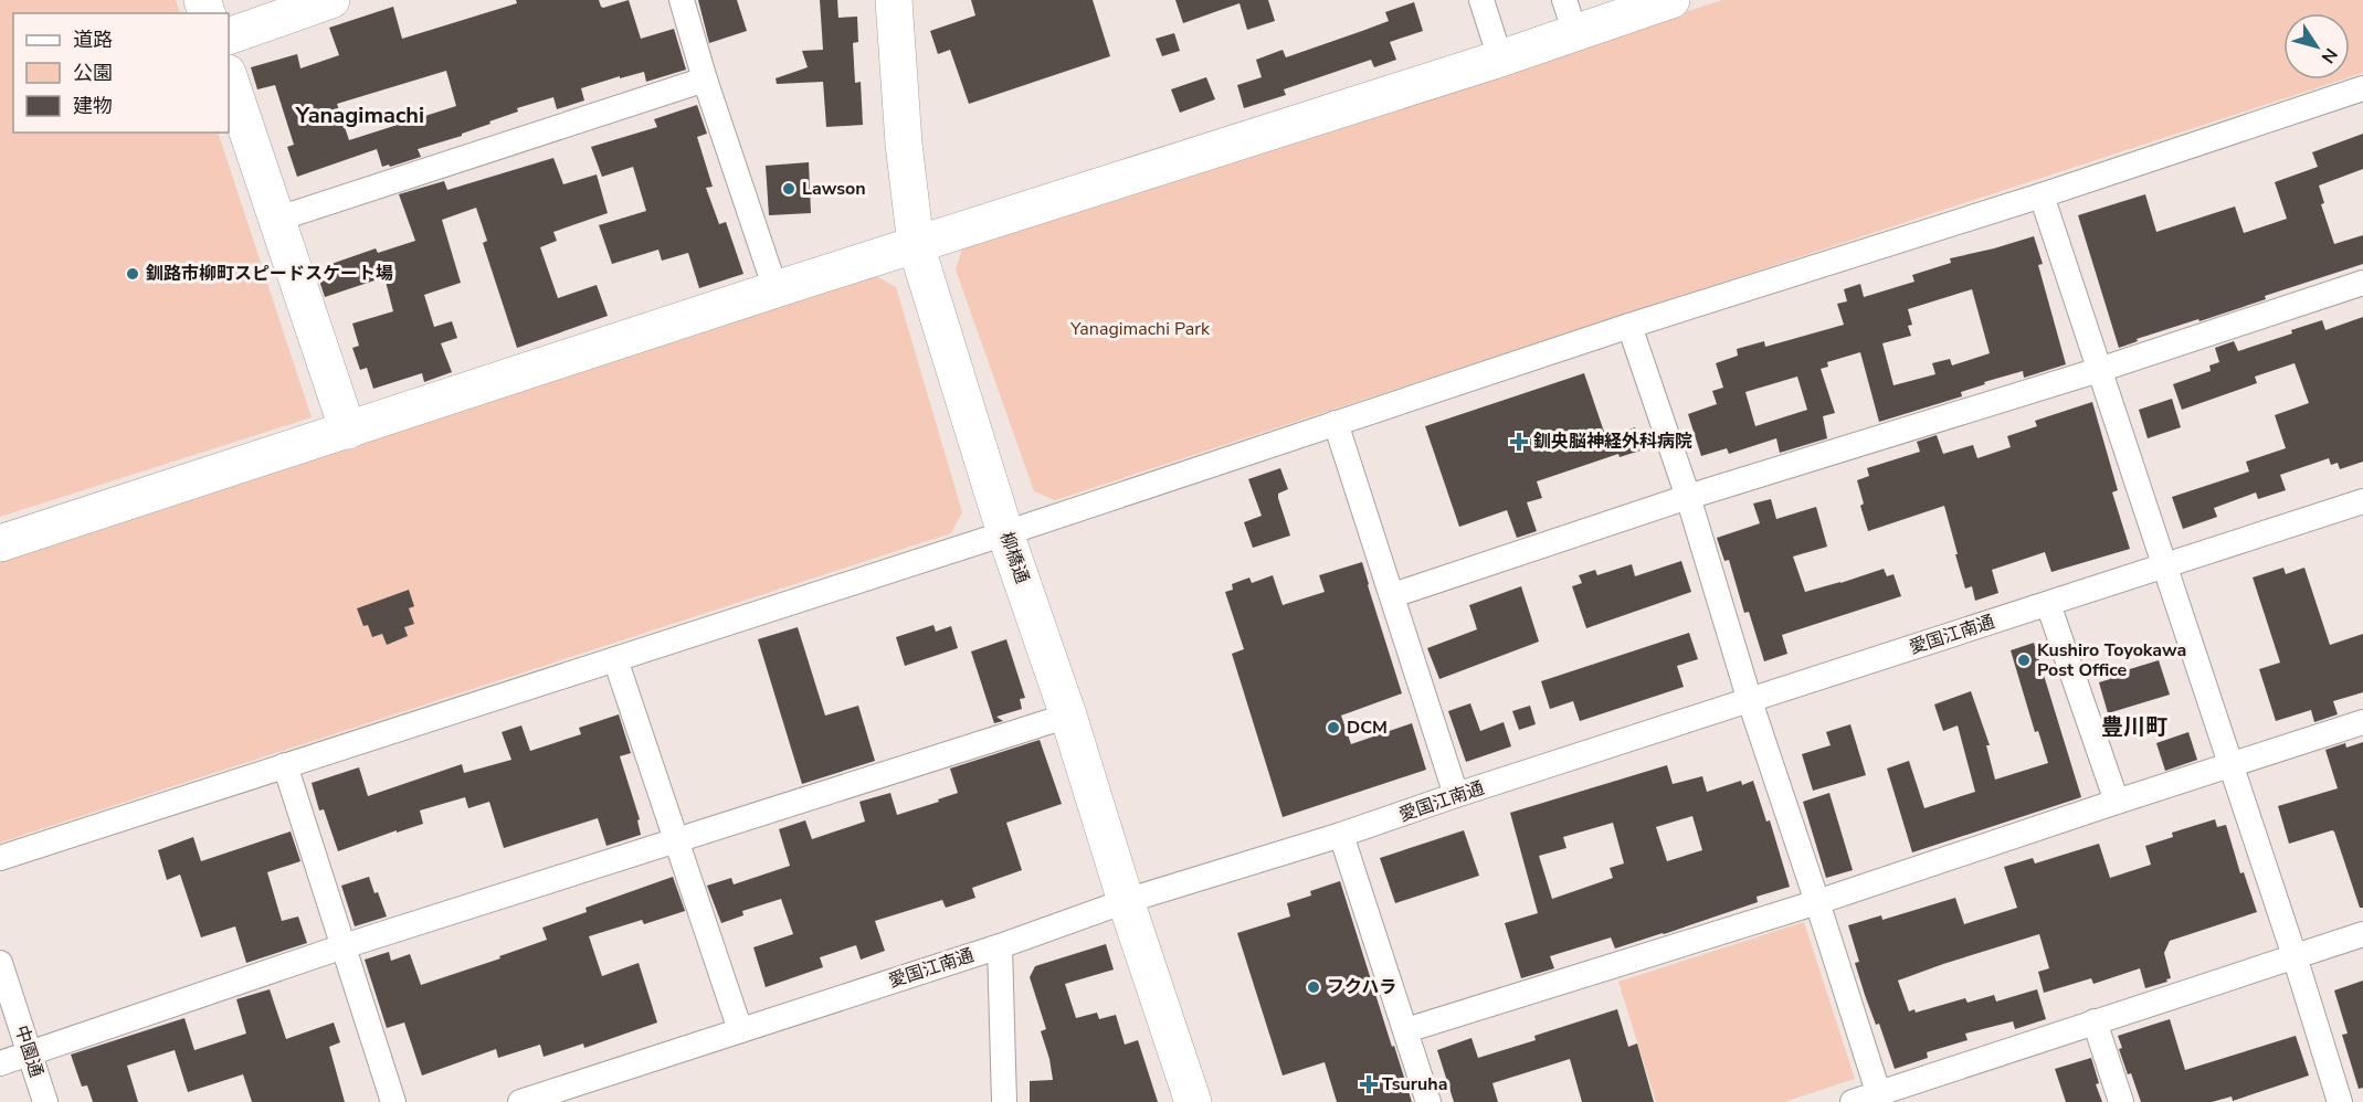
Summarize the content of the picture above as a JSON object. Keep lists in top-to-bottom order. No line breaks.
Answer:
{"streets":{"street":["柳橋通","愛国江南通","中園通"]},"crossings":[["柳橋通","愛国江南通"]],"districts":["Yanagimachi","豊川町"],"parks":["Yanagimachi Park"],"places":{"other":["Lawson","釧路市柳町スピードスケート場","Kushiro Toyokawa Post Office","DCM","フクハラ"],"health":["釧央脳神経外科病院","Tsuruha"]},"legend":["道路","公園","建物"],"north":"bottom right"}
